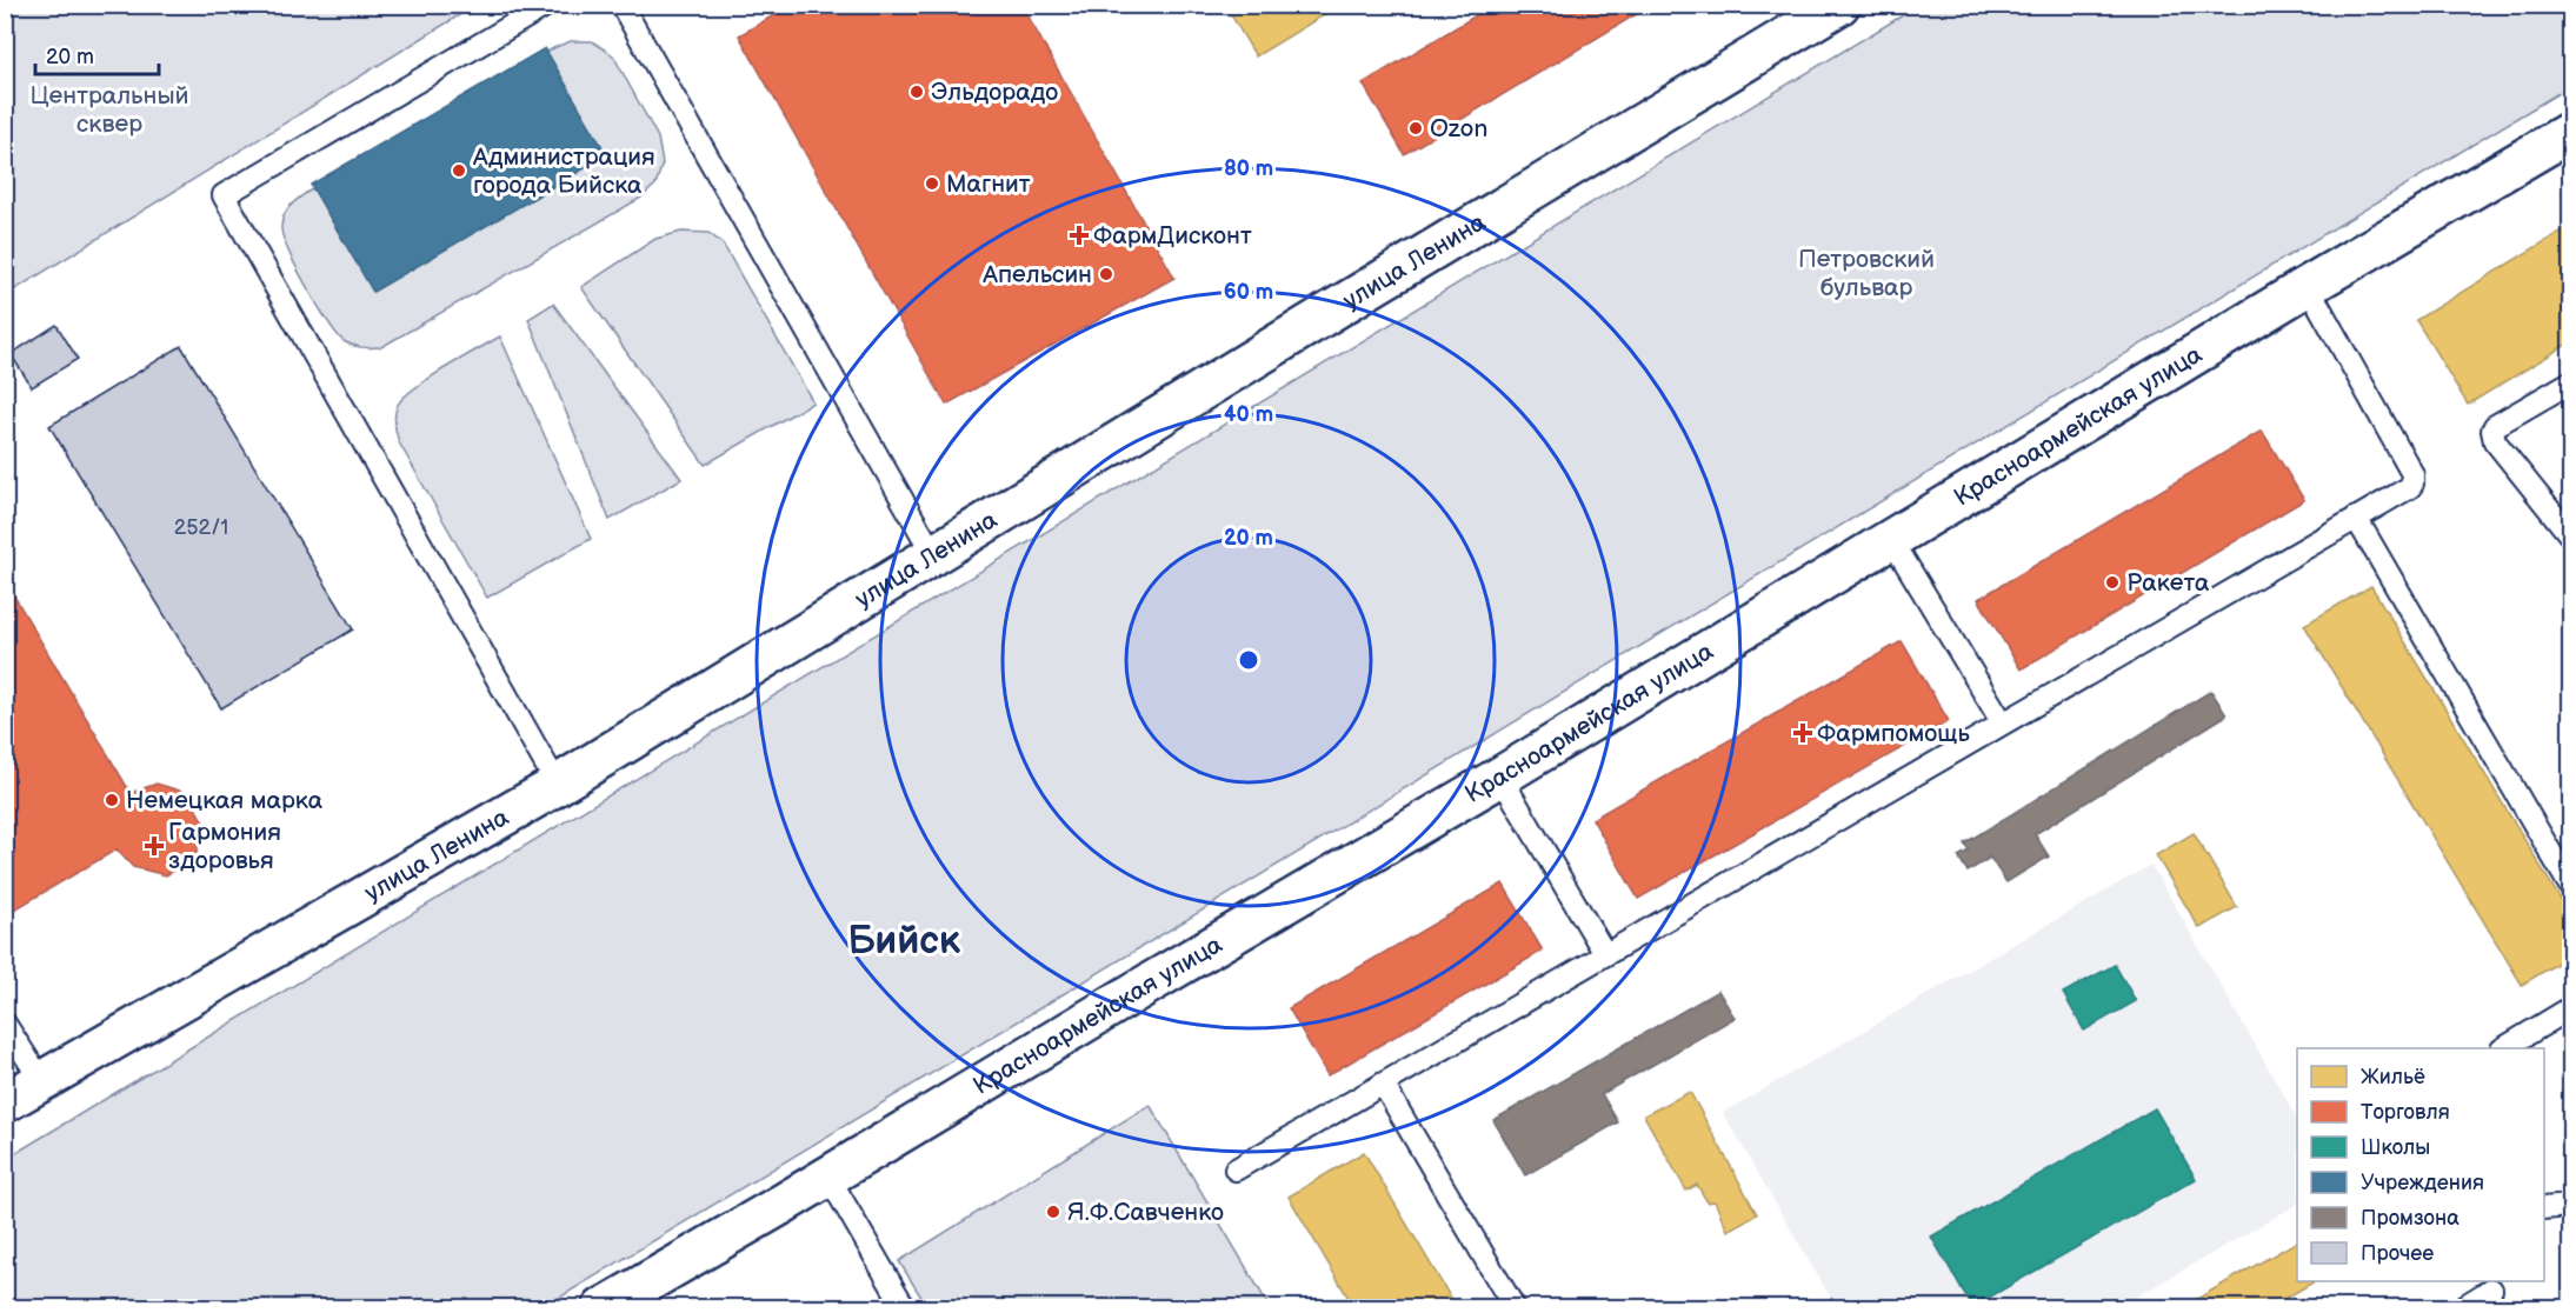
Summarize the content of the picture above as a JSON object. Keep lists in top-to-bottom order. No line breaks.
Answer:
{"streets":{"main road":["улица Ленина","Красноармейская улица"]},"districts":["Бийск"],"parks":["Центральный сквер","Петровский бульвар"],"places":{"other":["Эльдорадо","Ozon","Администрация города Бийска","Магнит","Апельсин","Ракета","Немецкая марка","Я.Ф.Савченко"],"health":["ФармДисконт","Фармпомощь","Гармония здоровья"]},"house_numbers":["252/1"],"legend":["Жильё","Торговля","Школы","Учреждения","Промзона","Прочее"],"scale_bar":"20 m","rings":["80 m","60 m","40 m","20 m"]}
